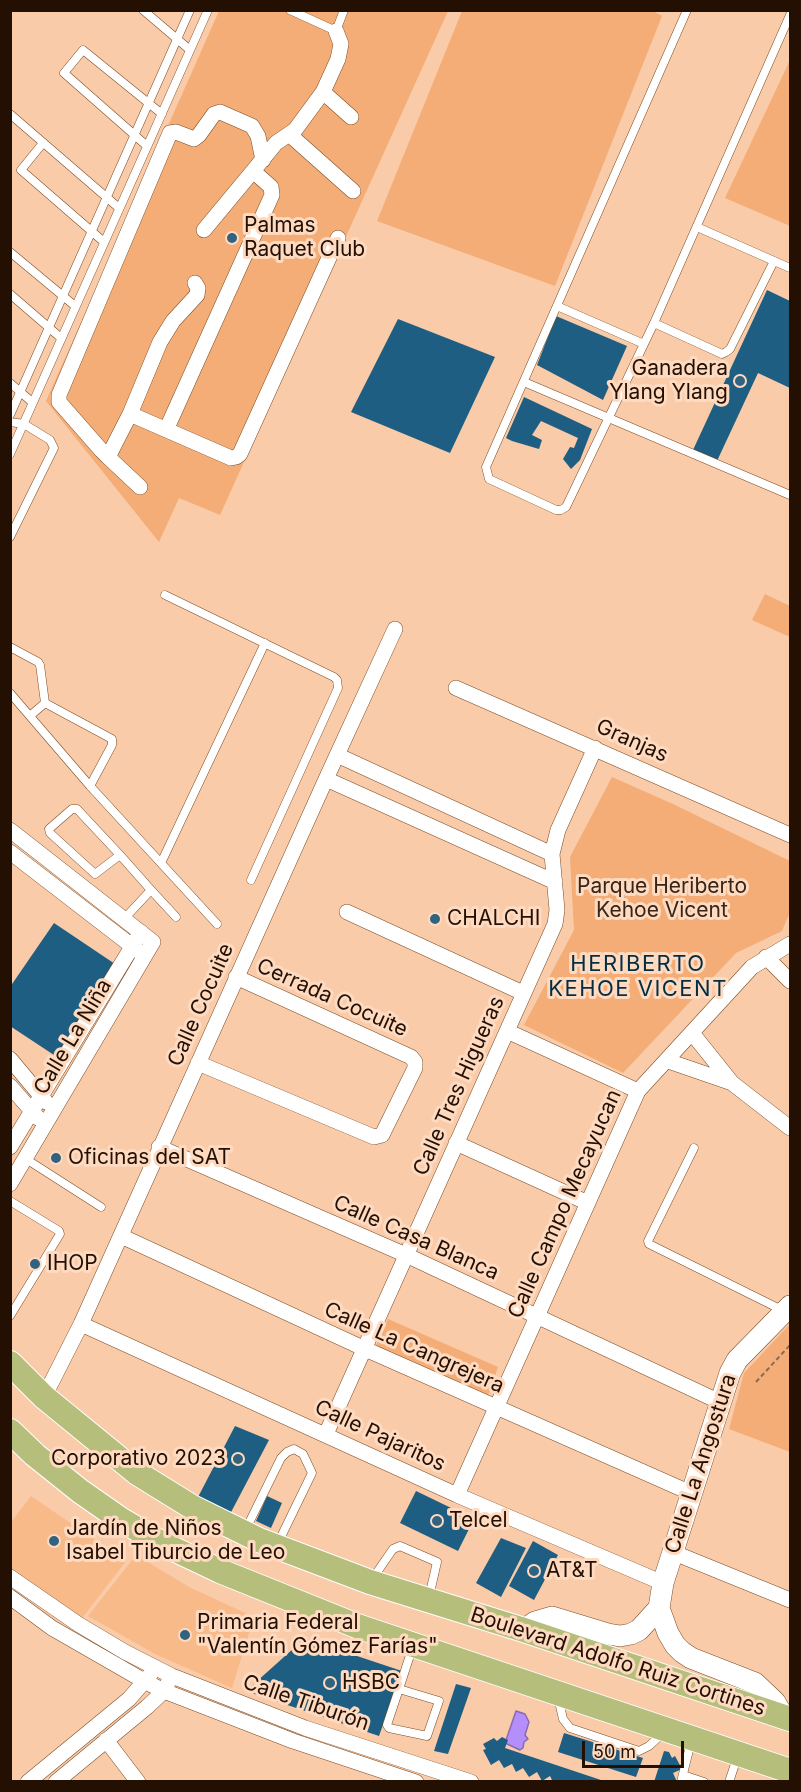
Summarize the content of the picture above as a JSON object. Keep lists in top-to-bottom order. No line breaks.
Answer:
{"streets":{"main road":["Boulevard Adolfo Ruiz Cortines"],"street":["Granjas","Cerrada Cocuite","Calle Cocuite","Calle La Niña","Calle Tres Higueras","Calle Campo Mecayucan","Calle Casa Blanca","Calle La Cangrejera","Calle Pajaritos","Calle La Angostura","Calle Tiburón"]},"crossings":[["Granjas","Calle Tres Higueras"],["Cerrada Cocuite","Calle Cocuite"],["Calle Cocuite","Calle Casa Blanca"],["Calle Cocuite","Calle La Cangrejera"],["Calle Cocuite","Calle Pajaritos"],["Calle Cocuite","Boulevard Adolfo Ruiz Cortines"],["Calle Tres Higueras","Calle Casa Blanca"],["Calle Tres Higueras","Calle La Cangrejera"],["Calle Tres Higueras","Calle Pajaritos"],["Calle Campo Mecayucan","Calle Casa Blanca"],["Calle Campo Mecayucan","Calle La Cangrejera"],["Calle Campo Mecayucan","Calle Pajaritos"],["Calle Casa Blanca","Calle La Angostura"],["Calle La Cangrejera","Calle La Angostura"],["Calle Pajaritos","Calle La Angostura"]],"districts":["HERIBERTO KEHOE VICENT"],"parks":["Parque Heriberto Kehoe Vicent"],"places":["Palmas Raquet Club","Ganadera Ylang Ylang","CHALCHI","Oficinas del SAT","IHOP","Corporativo 2023","Telcel","Jardín de Niños Isabel Tiburcio de Leo","AT&T","Primaria Federal \"Valentín Gómez Farías\"","HSBC"],"scale_bar":"50 m"}
